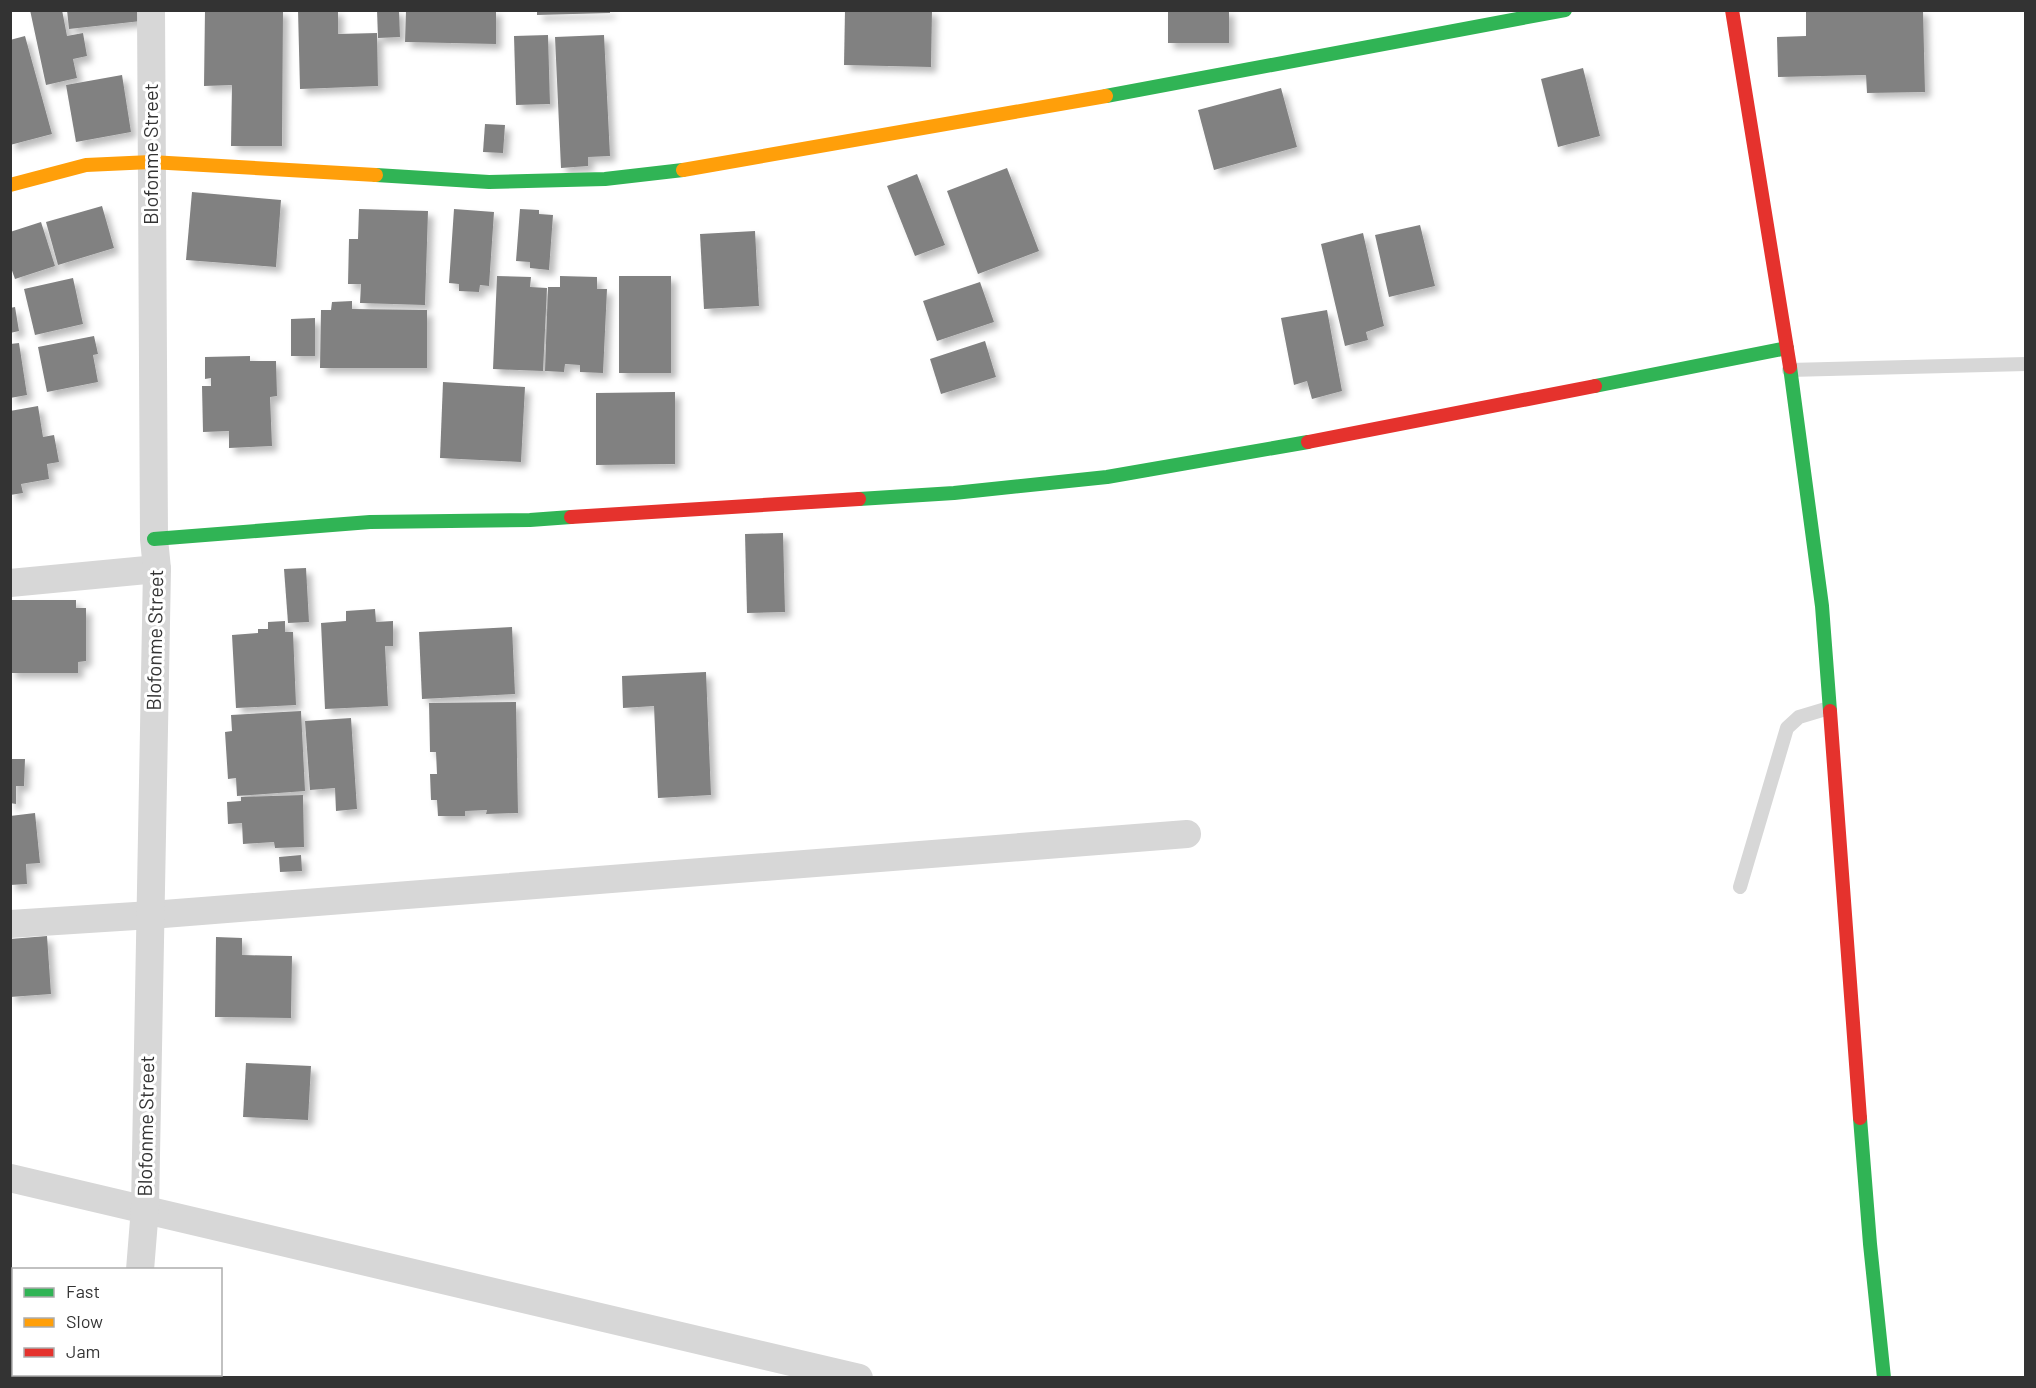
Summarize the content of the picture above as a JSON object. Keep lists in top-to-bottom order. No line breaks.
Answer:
{"streets":{"street":["Blofonme Street"]},"legend":["Fast","Slow","Jam"]}
